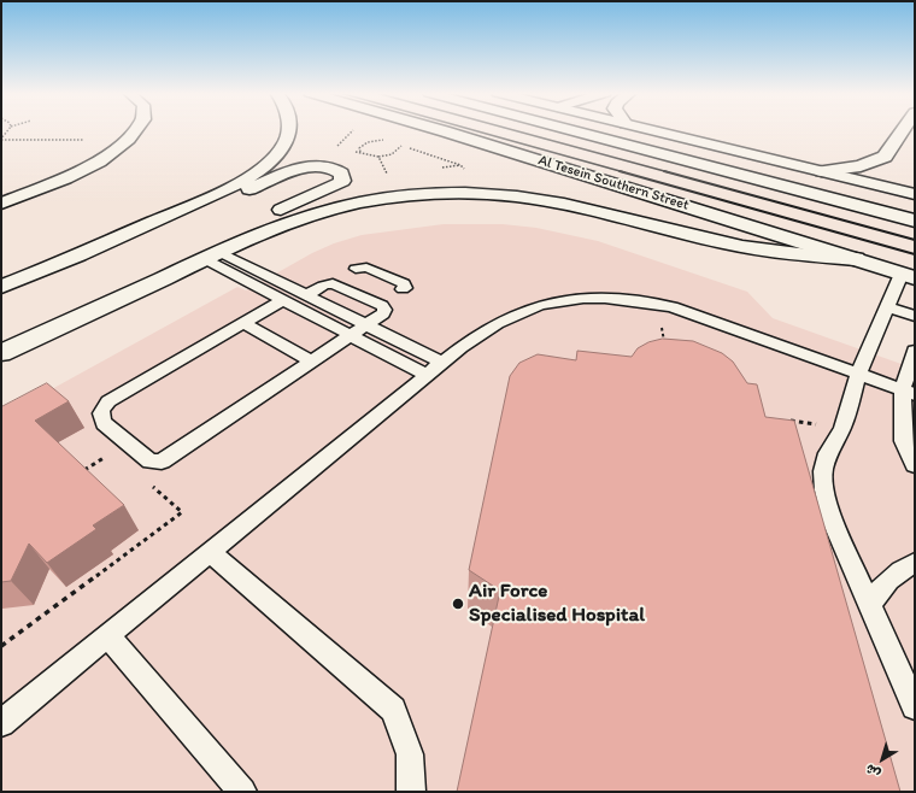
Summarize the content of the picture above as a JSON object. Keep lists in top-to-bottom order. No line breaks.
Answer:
{"streets":{"main road":["Al Tesein Southern Street"]},"places":["Air Force Specialised Hospital"],"north":"bottom left"}
